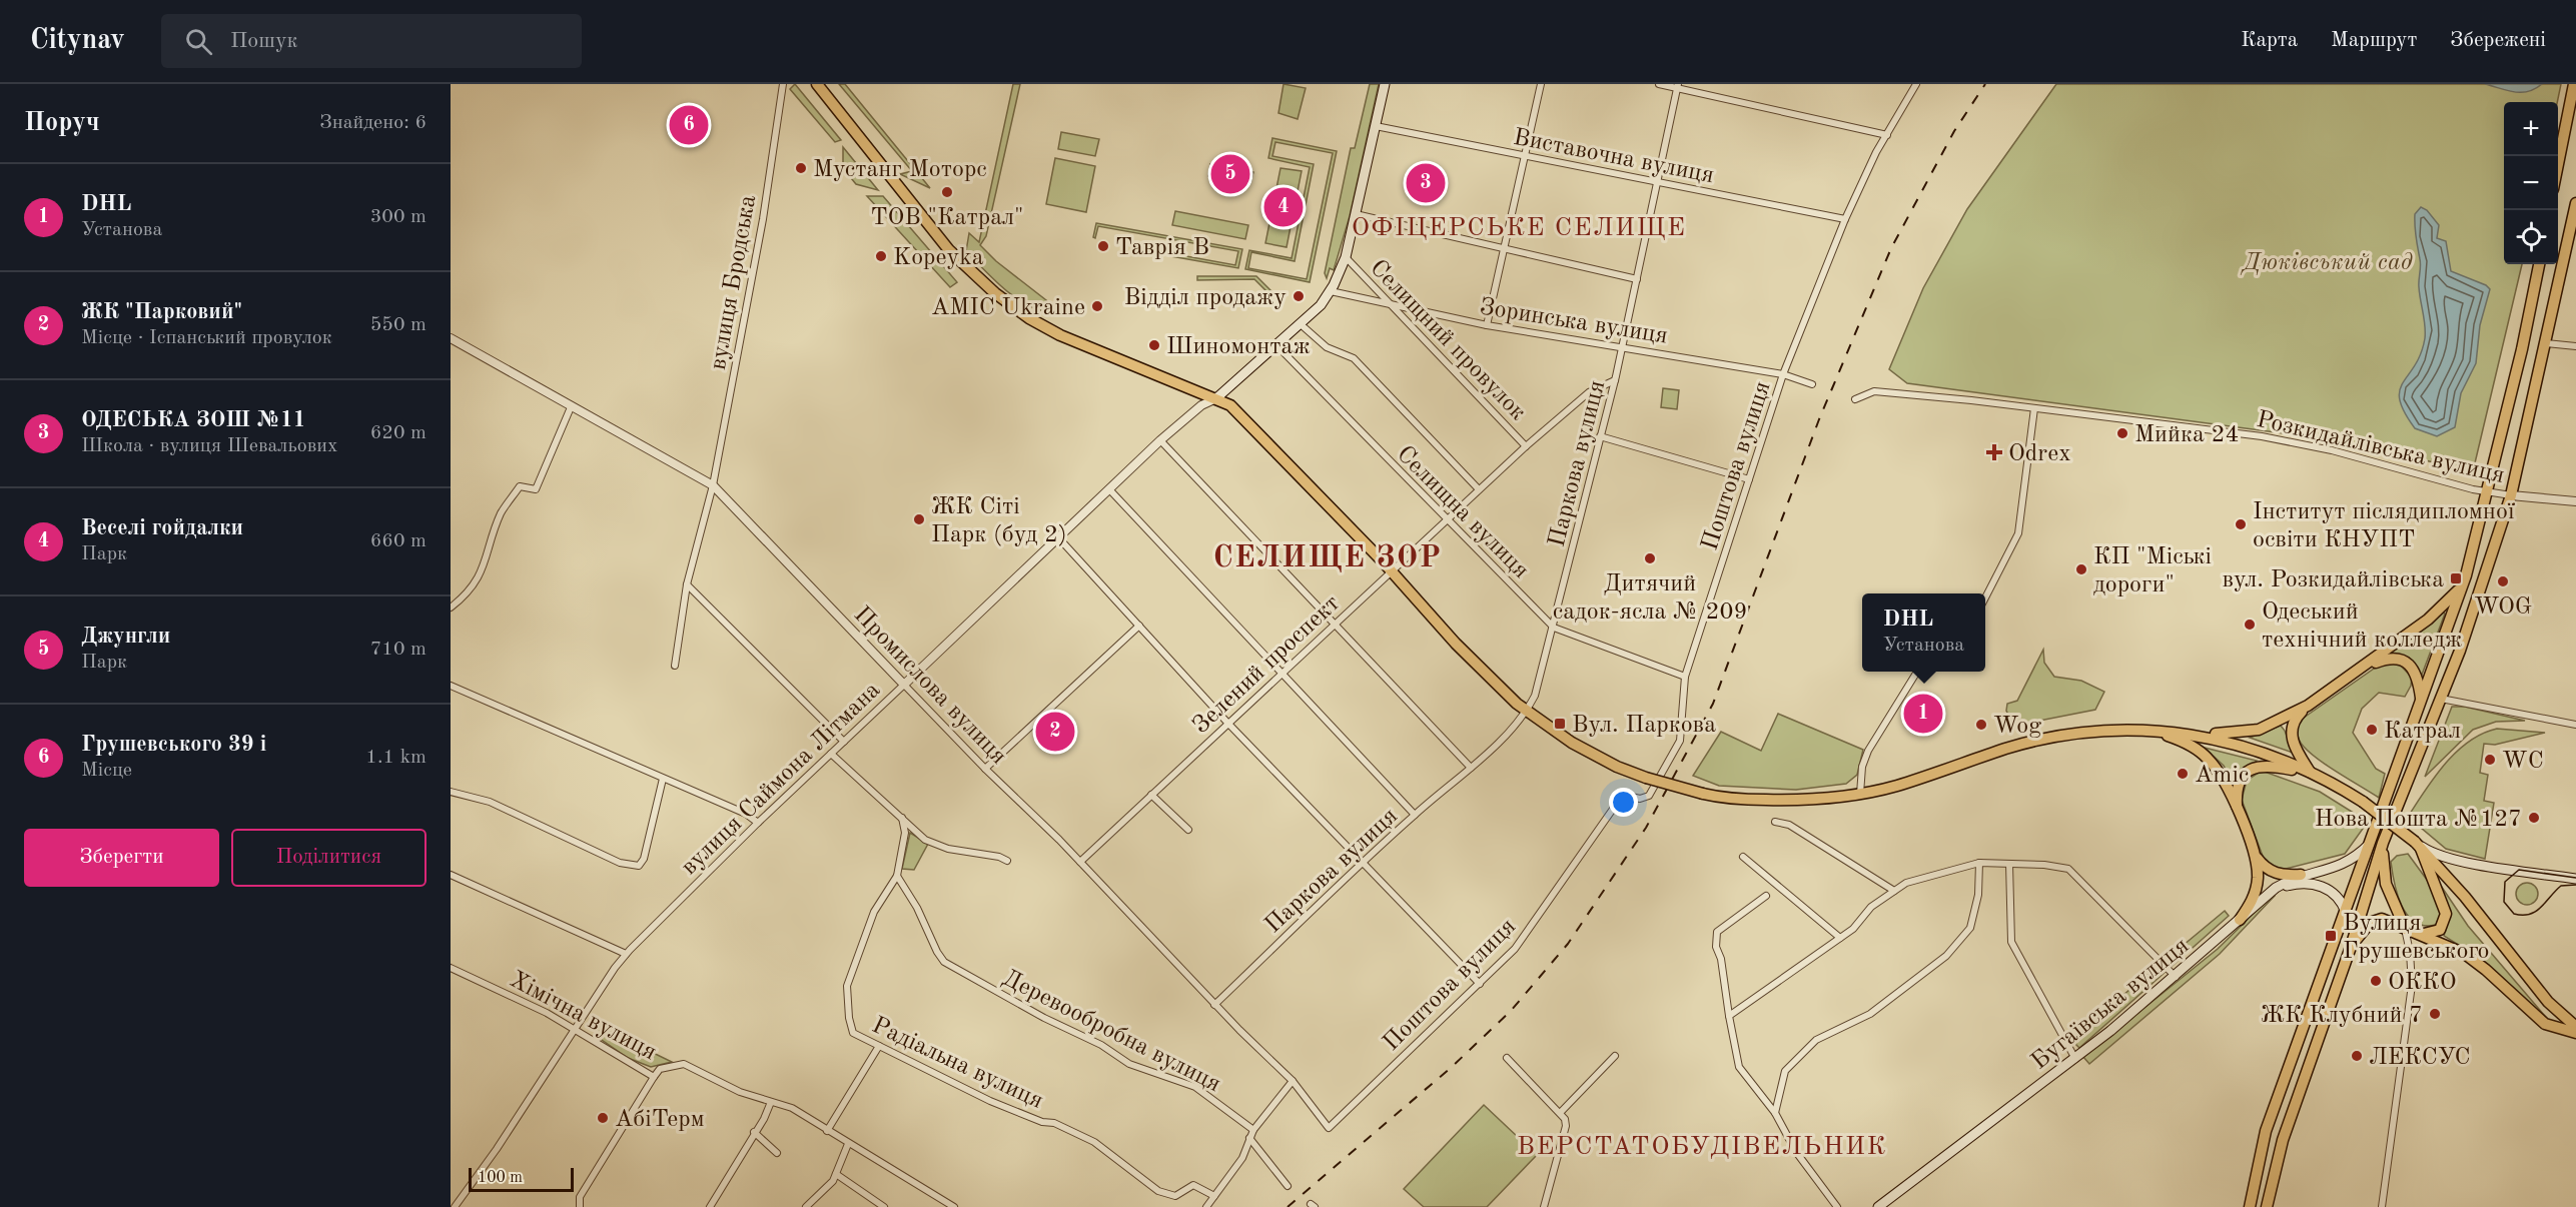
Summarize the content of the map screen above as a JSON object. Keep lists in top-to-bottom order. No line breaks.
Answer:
{"streets":{"main road":["Бугаївська вулиця"],"street":["Виставочна вулиця","вулиця Бродська","Зоринська вулиця","Селищний провулок","Розкидайлівська вулиця","Паркова вулиця","Поштова вулиця","Селищна вулиця","Зелений проспект","Промислова вулиця","вулиця Саймона Літмана","Хімічна вулиця","Деревообробна вулиця","Радіальна вулиця"]},"crossings":[["Виставочна вулиця","Паркова вулиця"],["Виставочна вулиця","Поштова вулиця"],["вулиця Бродська","Промислова вулиця"],["Зоринська вулиця","Селищний провулок"],["Зоринська вулиця","Паркова вулиця"],["Зоринська вулиця","Поштова вулиця"],["Селищний провулок","Зелений проспект"],["Паркова вулиця","Селищна вулиця"],["Паркова вулиця","Зелений проспект"],["Паркова вулиця","Промислова вулиця"],["Поштова вулиця","Селищна вулиця"],["Поштова вулиця","Промислова вулиця"],["Селищна вулиця","Зелений проспект"],["Зелений проспект","Промислова вулиця"],["Промислова вулиця","вулиця Саймона Літмана"],["вулиця Саймона Літмана","Хімічна вулиця"],["Деревообробна вулиця","Радіальна вулиця"]],"districts":["ОФІЦЕРСЬКЕ СЕЛИЩЕ","СЕЛИЩЕ ЗОР","ВЕРСТАТОБУДІВЕЛЬНИК"],"parks":["Дюківський сад"],"places":{"other":["Мустанг Моторс","ТОВ \"Катрал\"","Таврія В","Kopeyka","Відділ продажу","AMIC Ukraine","Шиномонтаж","Мийка 24","ЖК Сіті Парк (буд 2)","Інститут післядипломної освіти КНУПТ","Дитячий садок-ясла № 209","КП \"Міські дороги\"","WOG","Одеський технічний колледж","Wog","Катрал","WC","Amic","Нова Пошта №127","ОККО","ЖК Клубний 7","ЛЕКСУС","АбіТерм"],"health":["Odrex"],"transit":["вул. Розкидайлiвська","Вул. Паркова","Вулиця Грушевського"]},"scale_bar":"100 m","page":{"header":"Citynav","search":"Пошук","nav":["Карта","Маршрут","Збережені"],"heading":["Поруч","Знайдено: 6"],"map_buttons":["+","−"],"pins":["6","5","3","4","1","2"],"list":[{"mark":"1","name":"DHL","note":"Установа","value":"300 m"},{"mark":"2","name":"ЖК \"Парковий\"","note":"Місце · Іспанський провулок","value":"550 m"},{"mark":"3","name":"ОДЕСЬКА ЗОШ №11","note":"Школа · вулиця Шевальових","value":"620 m"},{"mark":"4","name":"Веселі гойдалки","note":"Парк","value":"660 m"},{"mark":"5","name":"Джунгли","note":"Парк","value":"710 m"},{"mark":"6","name":"Грушевського 39 і","note":"Місце","value":"1.1 km"}],"popup":["DHL","Установа"],"buttons":["Зберегти","Поділитися"],"scale":"100 m"}}
